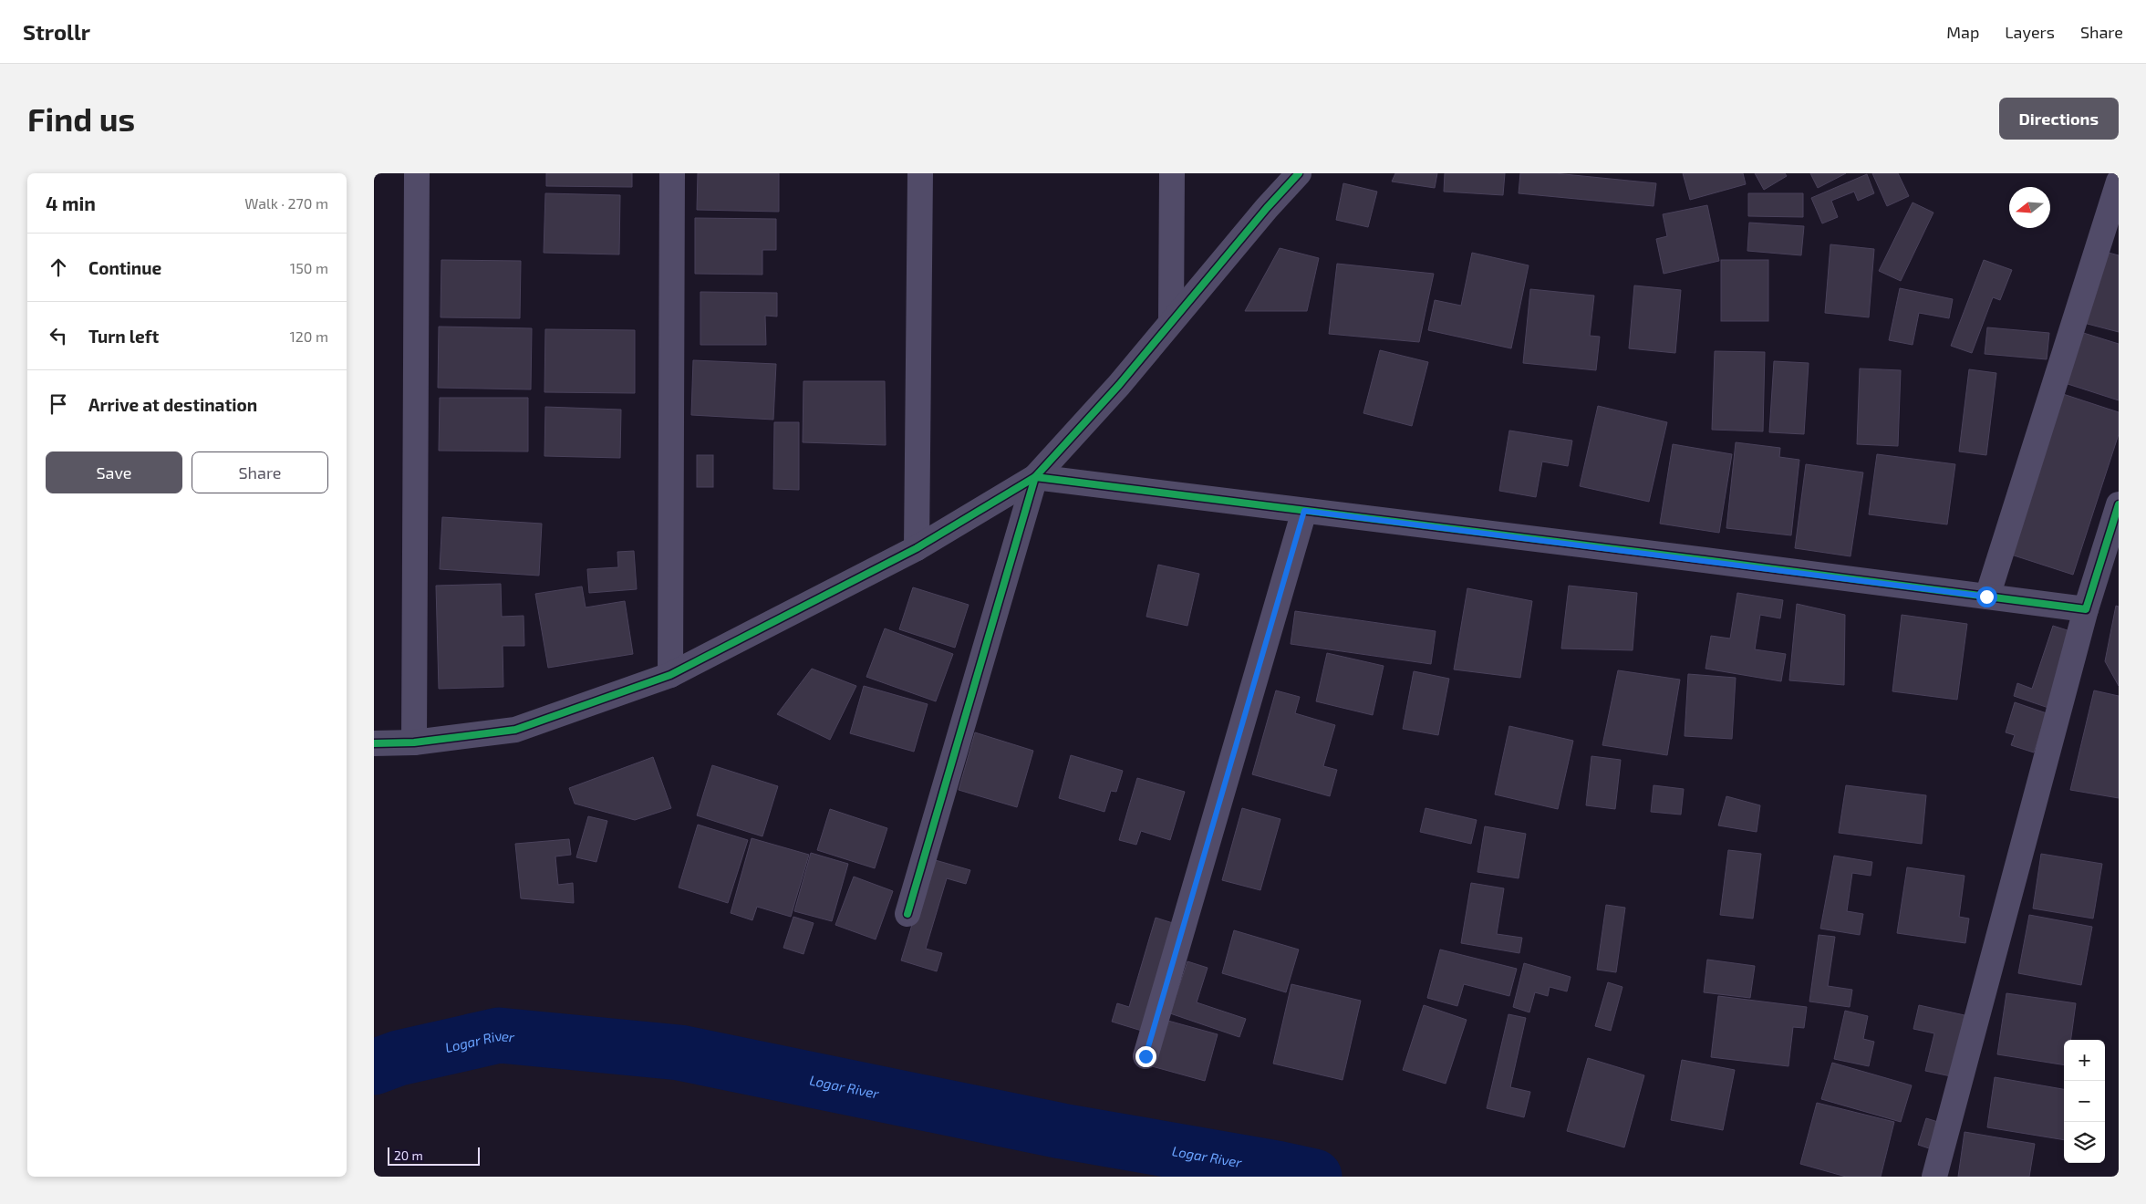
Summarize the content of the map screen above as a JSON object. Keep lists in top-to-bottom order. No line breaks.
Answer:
{"water":["Logar River"],"scale_bar":"20 m","north":"left","page":{"header":"Strollr","nav":["Map","Layers","Share"],"buttons":["Directions",["Save","Share"]],"title":"Find us","heading":["4 min","Walk · 270 m"],"list":[["Continue","150 m"],["Turn left","120 m"],"Arrive at destination"],"map_buttons":["+","−"],"scale":"20 m"}}
